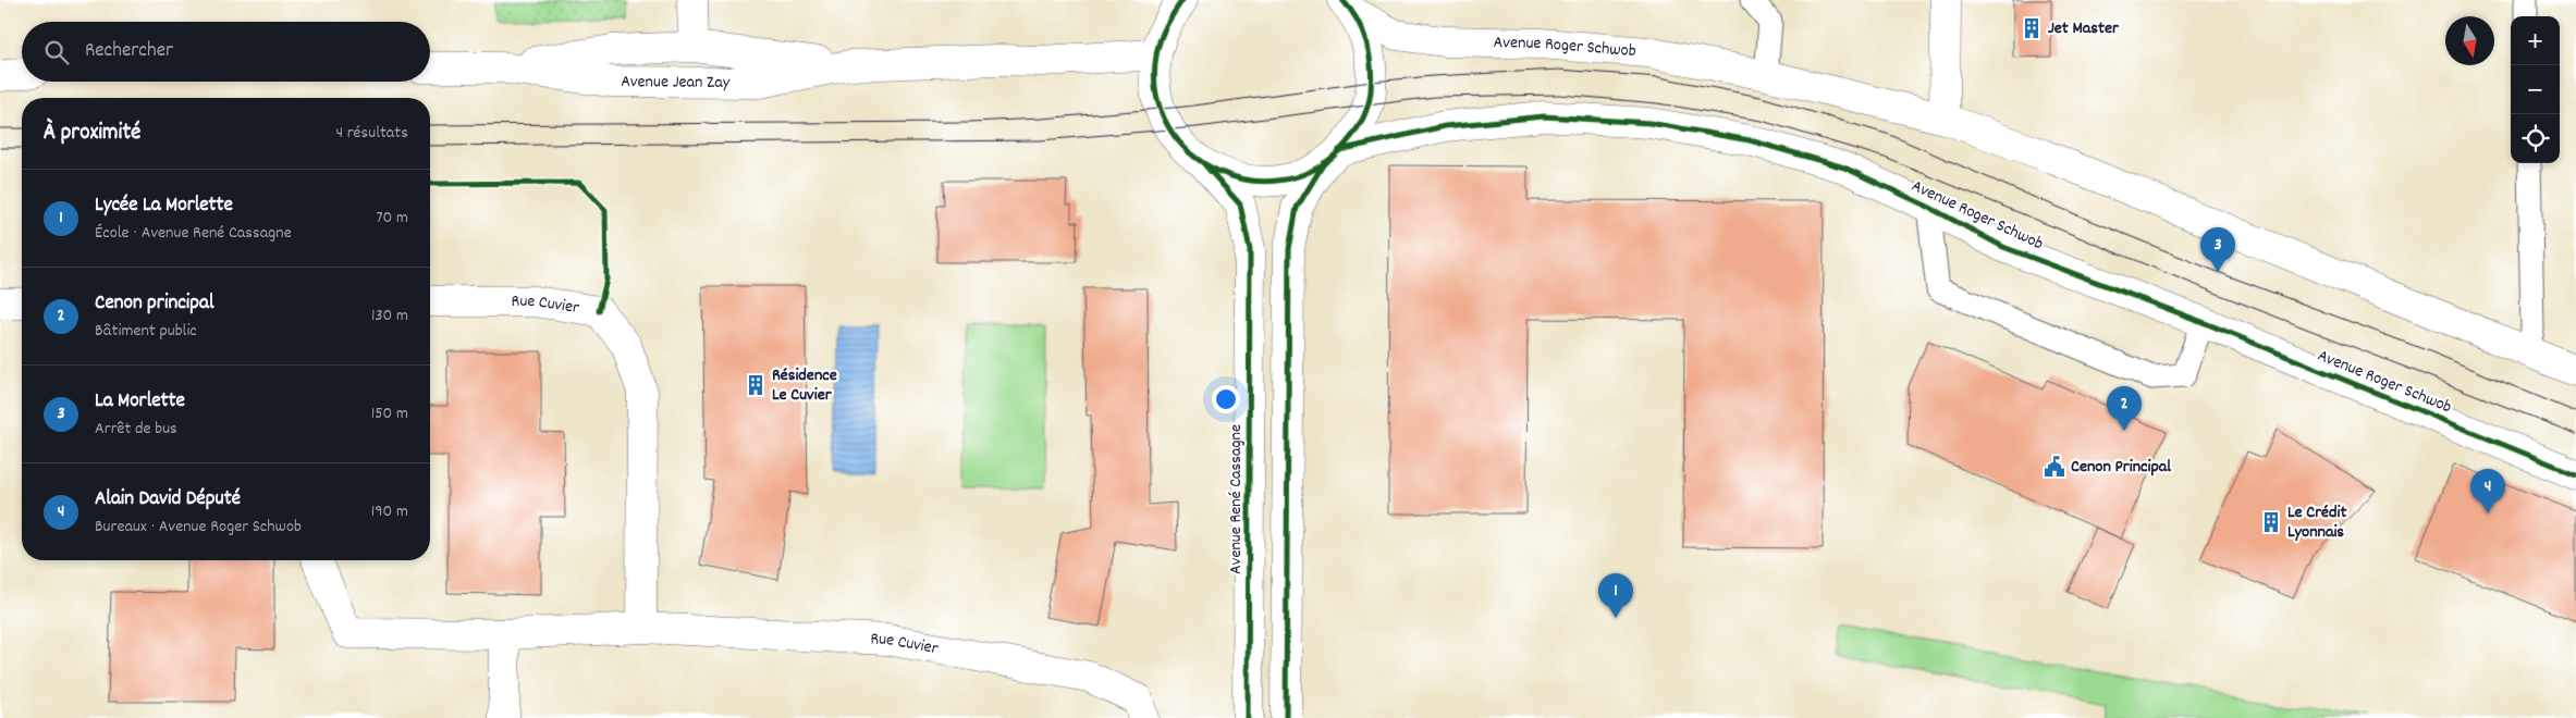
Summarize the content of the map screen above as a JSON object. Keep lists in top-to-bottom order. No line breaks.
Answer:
{"streets":{"street":["Avenue Roger Schwob","Avenue Jean Zay","Rue Cuvier","Avenue René Cassagne"]},"places":{"building":["Jet Master","Résidence Le Cuvier","Le Crédit Lyonnais"],"public building":["Cenon Principal"]},"north":"bottom","page":{"map_buttons":["+","−"],"search":"Rechercher","heading":["À proximité","4 résultats"],"list":[{"mark":"1","name":"Lycée La Morlette","note":"École · Avenue René Cassagne","value":"70 m"},{"mark":"2","name":"Cenon principal","note":"Bâtiment public","value":"130 m"},{"mark":"3","name":"La Morlette","note":"Arrêt de bus","value":"150 m"},{"mark":"4","name":"Alain David Député","note":"Bureaux · Avenue Roger Schwob","value":"190 m"}],"pins":["3","2","4","1"]}}
